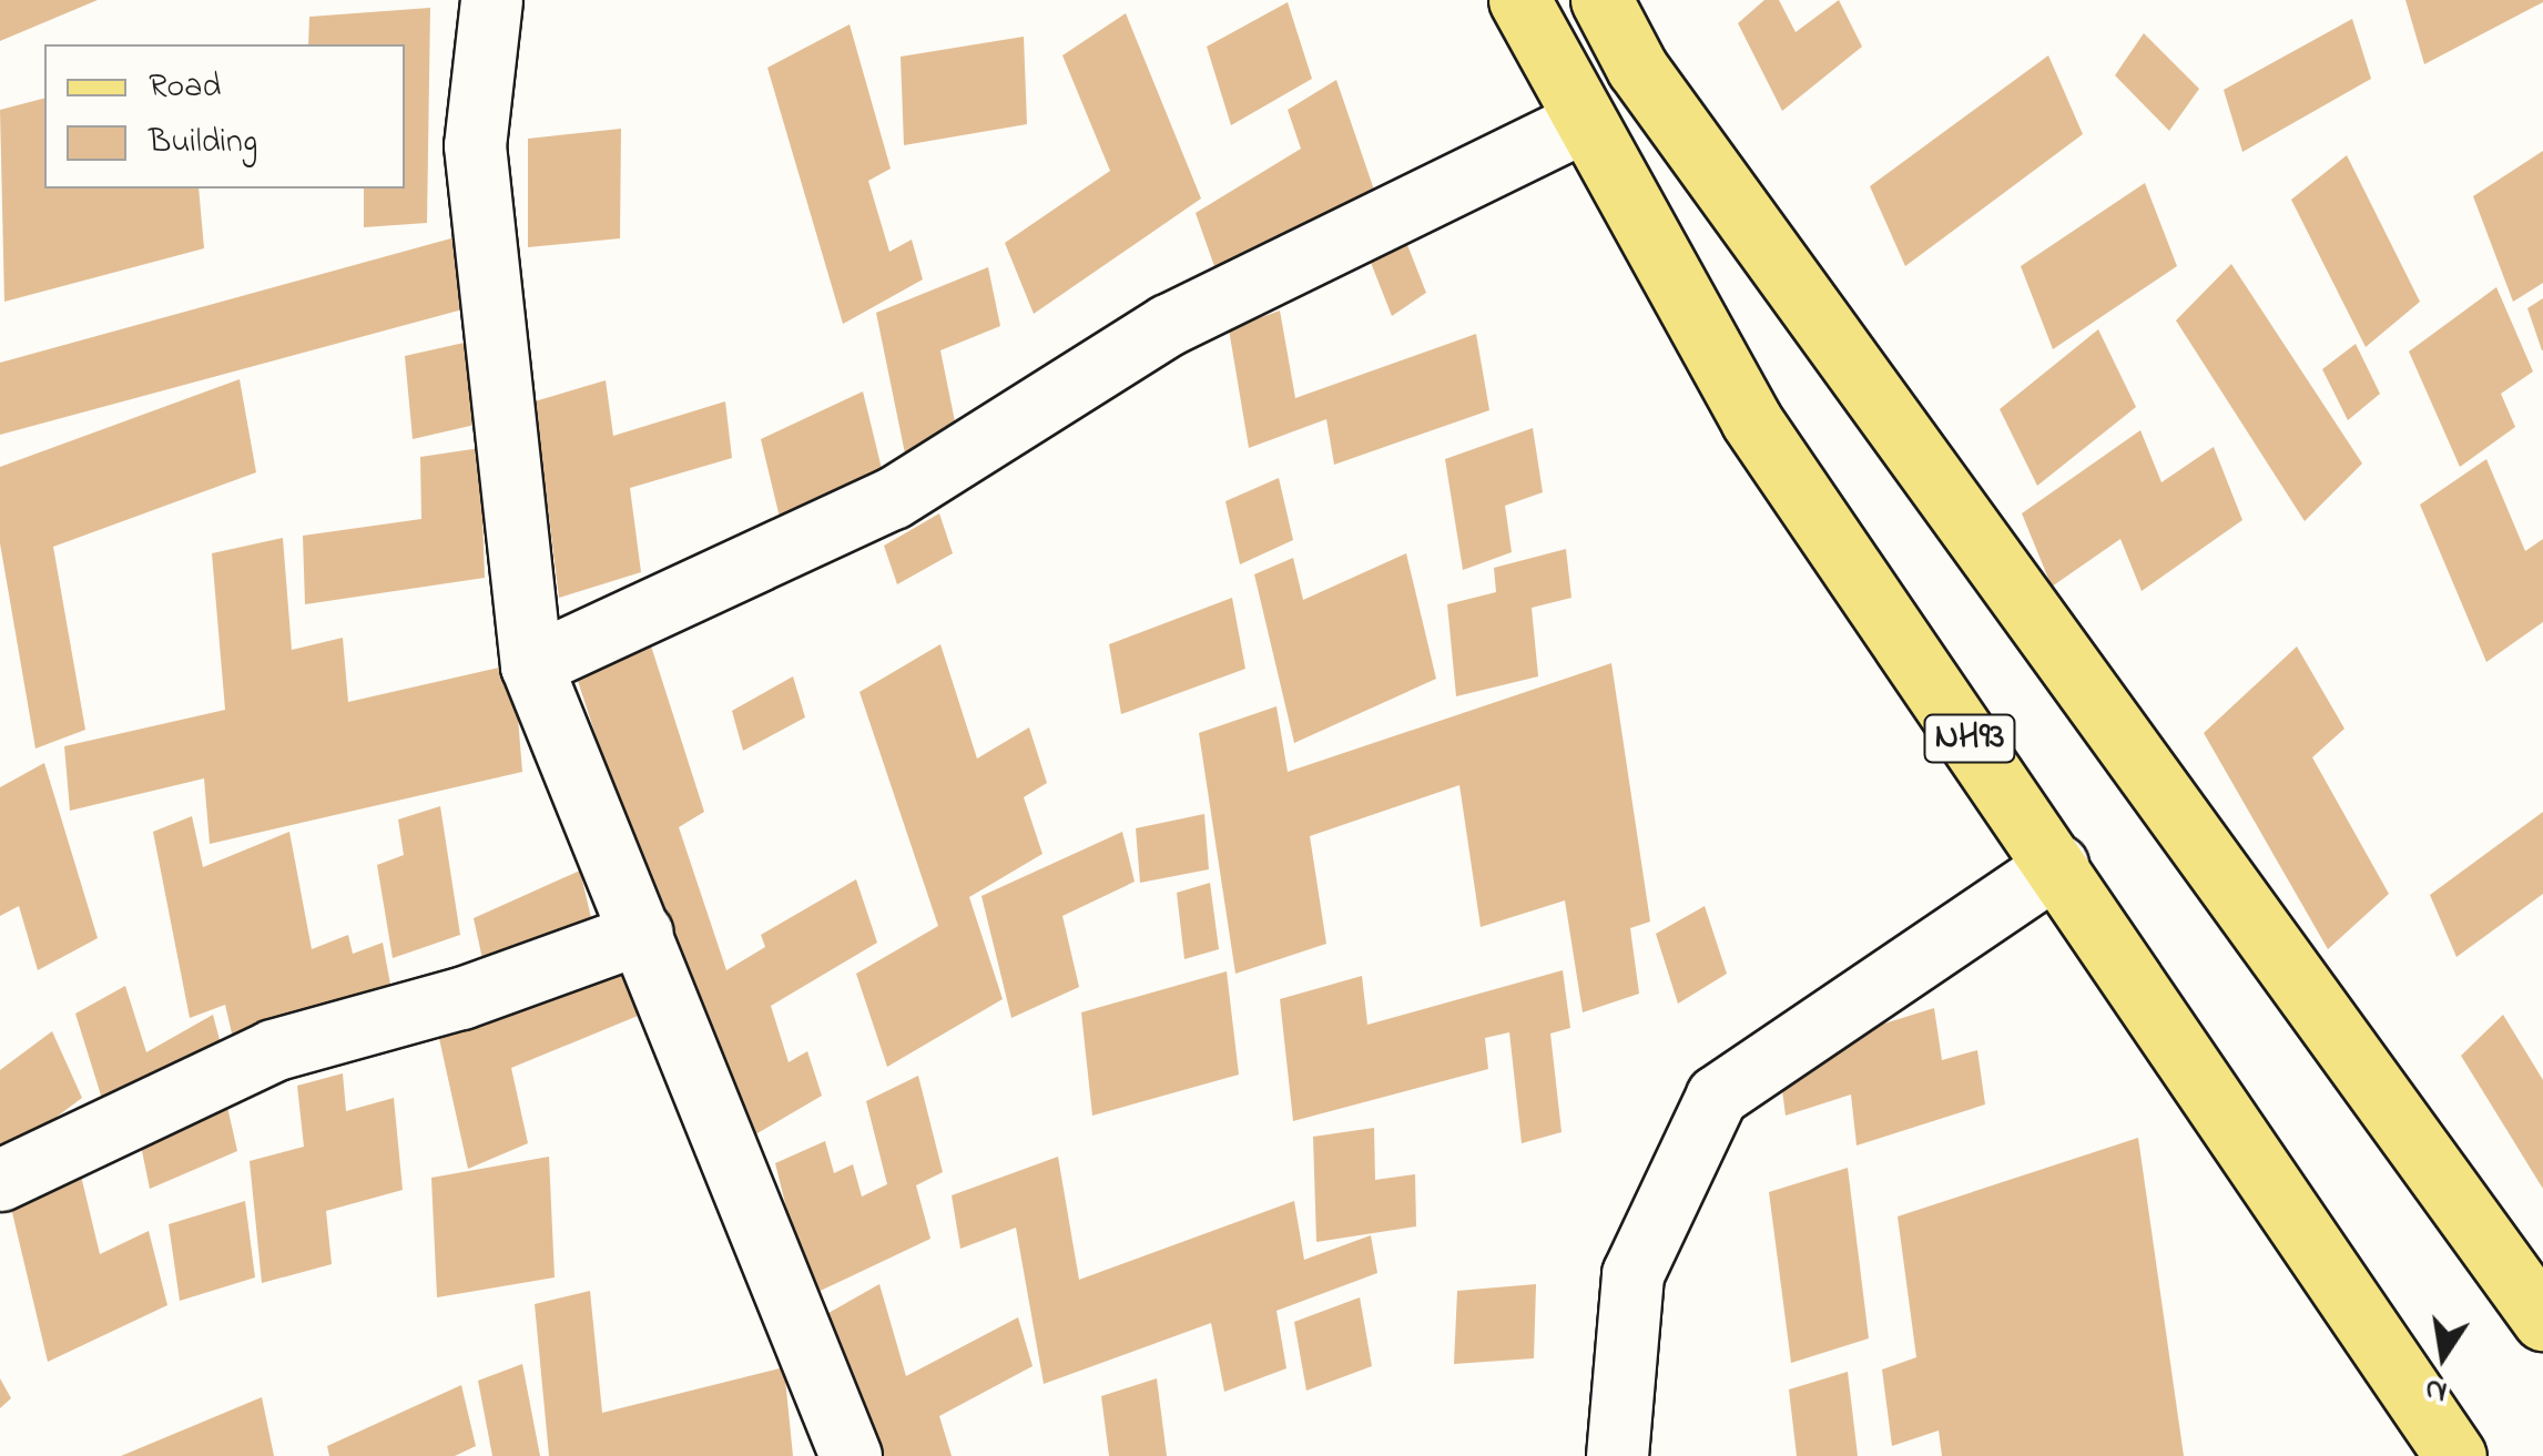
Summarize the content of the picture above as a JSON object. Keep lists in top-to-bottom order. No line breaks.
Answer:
{"streets":{"main road":["NH93"]},"legend":["Road","Building"],"north":"bottom"}
